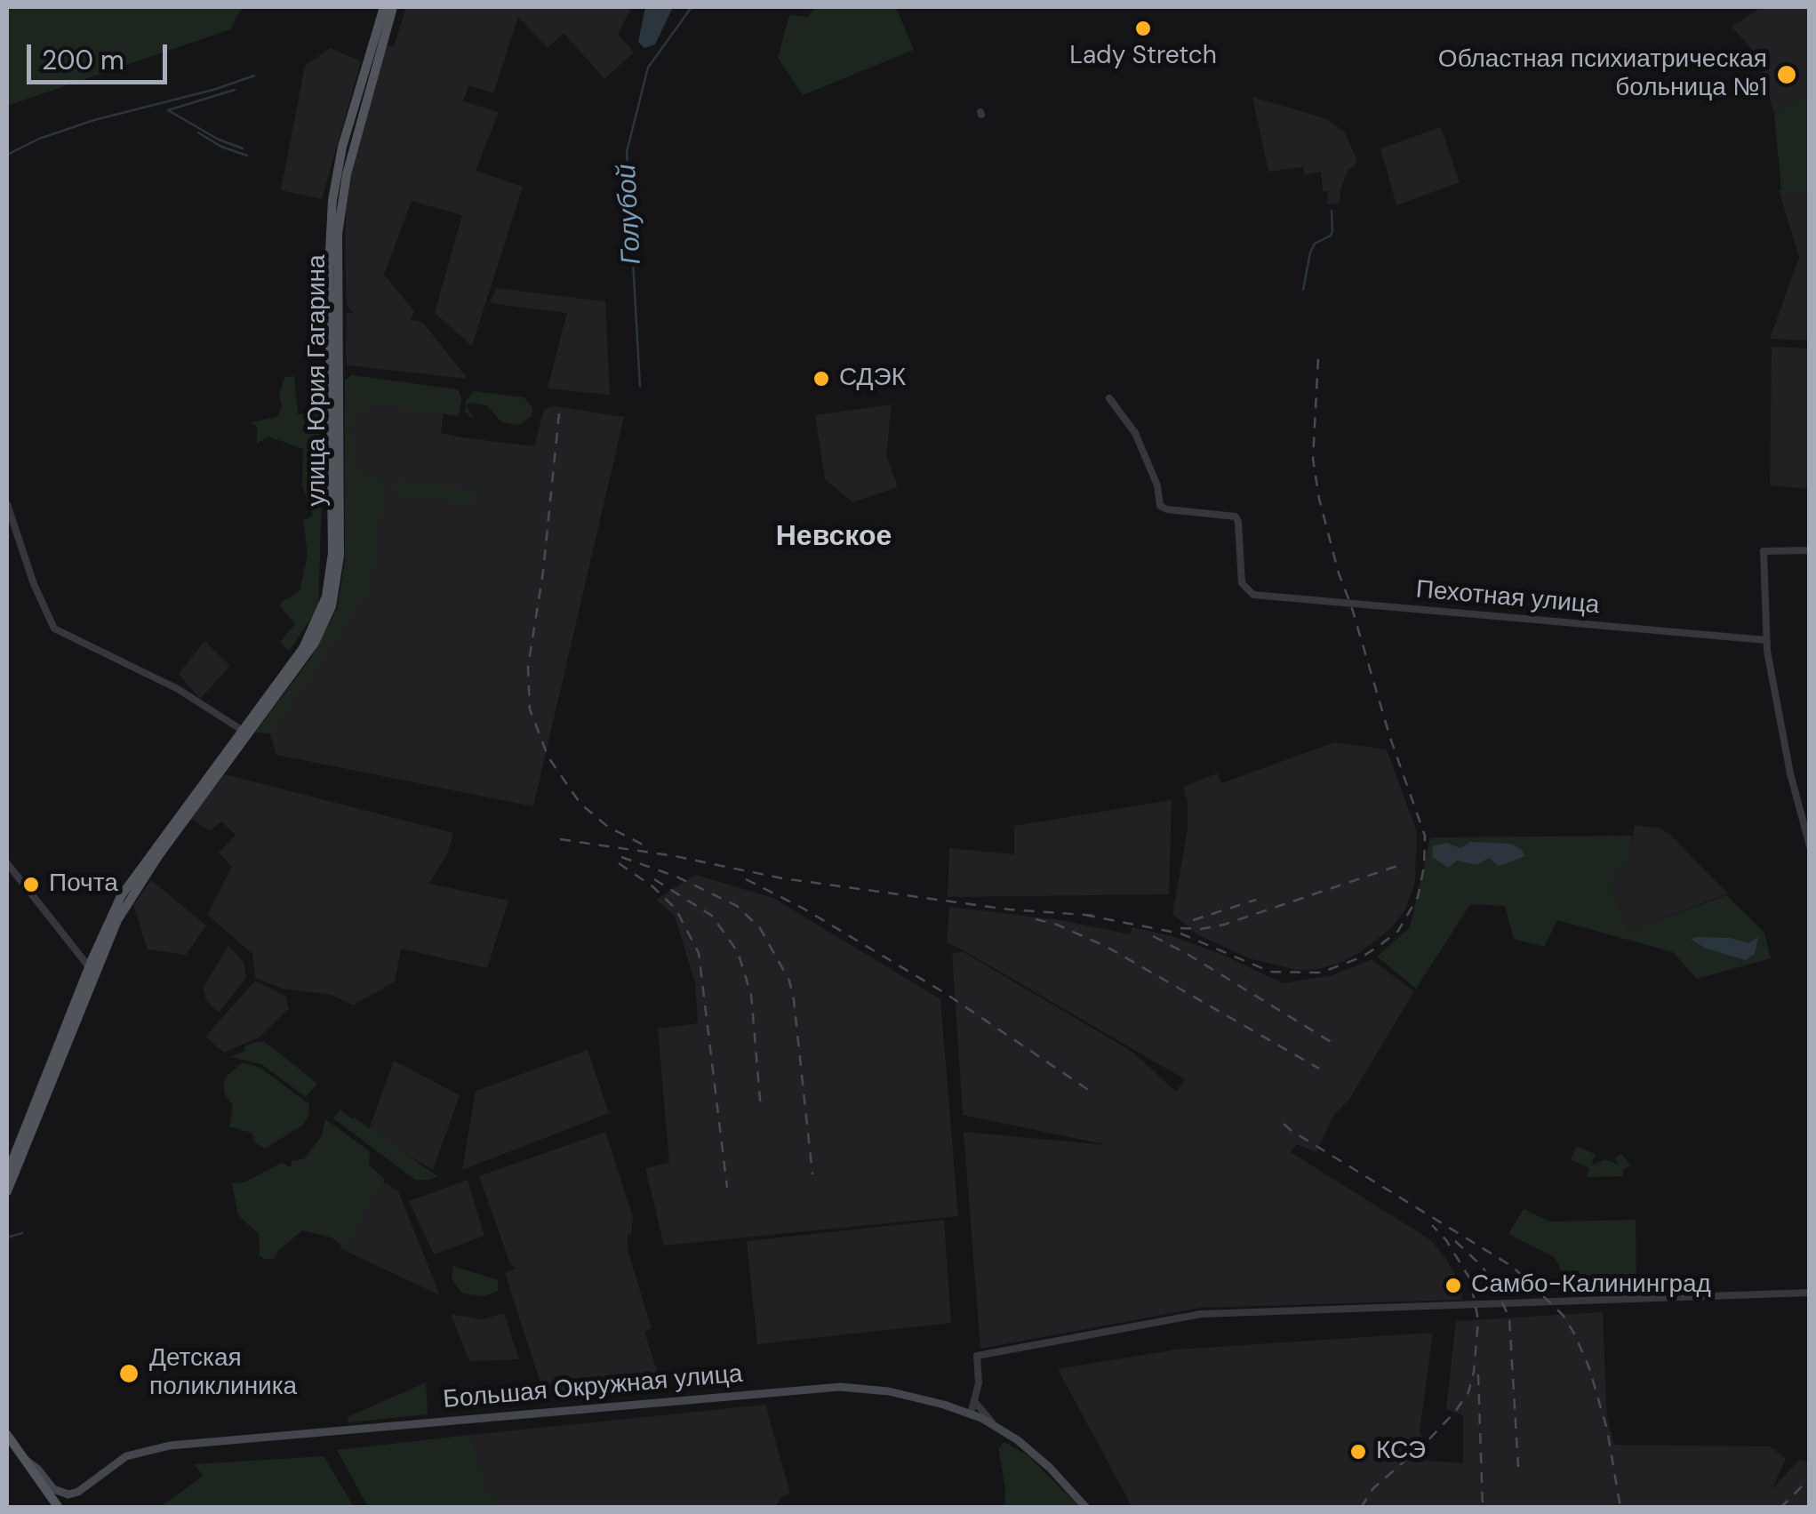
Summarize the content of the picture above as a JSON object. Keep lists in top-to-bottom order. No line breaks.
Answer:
{"streets":{"main road":["улица Юрия Гагарина","Большая Окружная улица"],"street":["Пехотная улица"]},"districts":["Невское"],"water":["Голубой"],"places":["Lady Stretch","Областная психиатрическая больница №1","СДЭК","Почта","Самбо-Калининград","Детская поликлиника","КСЭ"],"scale_bar":"200 m"}
